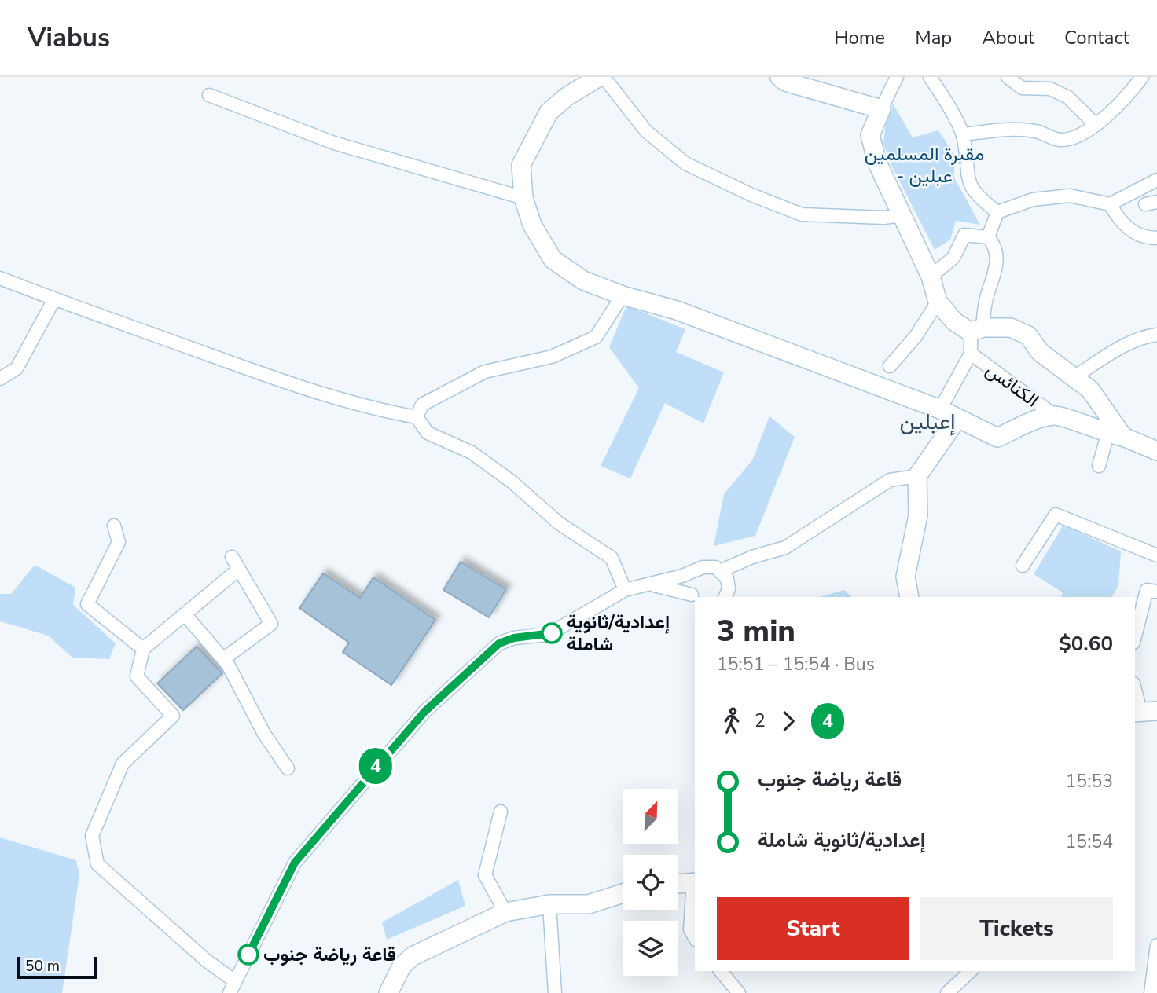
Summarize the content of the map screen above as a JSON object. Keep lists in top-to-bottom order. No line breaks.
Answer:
{"streets":{"street":["الكنائس"]},"districts":["إعبلين"],"parks":["مقبرة المسلمين - عبلين"],"places":["إعدادية/ثانوية شاملة","قاعة رياضة جنوب"],"lines":["bus line 4"],"scale_bar":"50 m","north":"top right","page":{"header":"Viabus","nav":["Home","Map","About","Contact"],"on_map":"4","heading":["3 min","15:51 – 15:54 · Bus","$0.60"],"legs":["2","4"],"list":[{"name":"قاعة رياضة جنوب","value":"15:53"},{"name":"إعدادية/ثانوية شاملة","value":"15:54"}],"buttons":["Start","Tickets"],"scale":"50 m"}}
